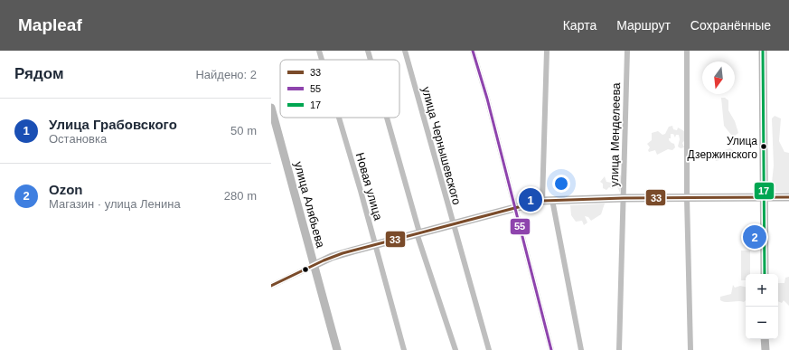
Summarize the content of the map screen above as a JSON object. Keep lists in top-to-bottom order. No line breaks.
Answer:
{"streets":{"main road":["улица Алябьева"],"street":["улица Менделеева","улица Чернышевского","Новая улица"]},"places":["Улица Дзержинского"],"lines":["transit line 55","transit line 17","transit line 33"],"legend":["33","55","17"],"north":"bottom","page":{"header":"Mapleaf","nav":["Карта","Маршрут","Сохранённые"],"heading":["Рядом","Найдено: 2"],"list":[{"mark":"1","name":"Улица Грабовского","note":"Остановка","value":"50 m"},{"mark":"2","name":"Ozon","note":"Магазин · улица Ленина","value":"280 m"}],"pins":["1","2"],"map_buttons":["+","−"]}}
